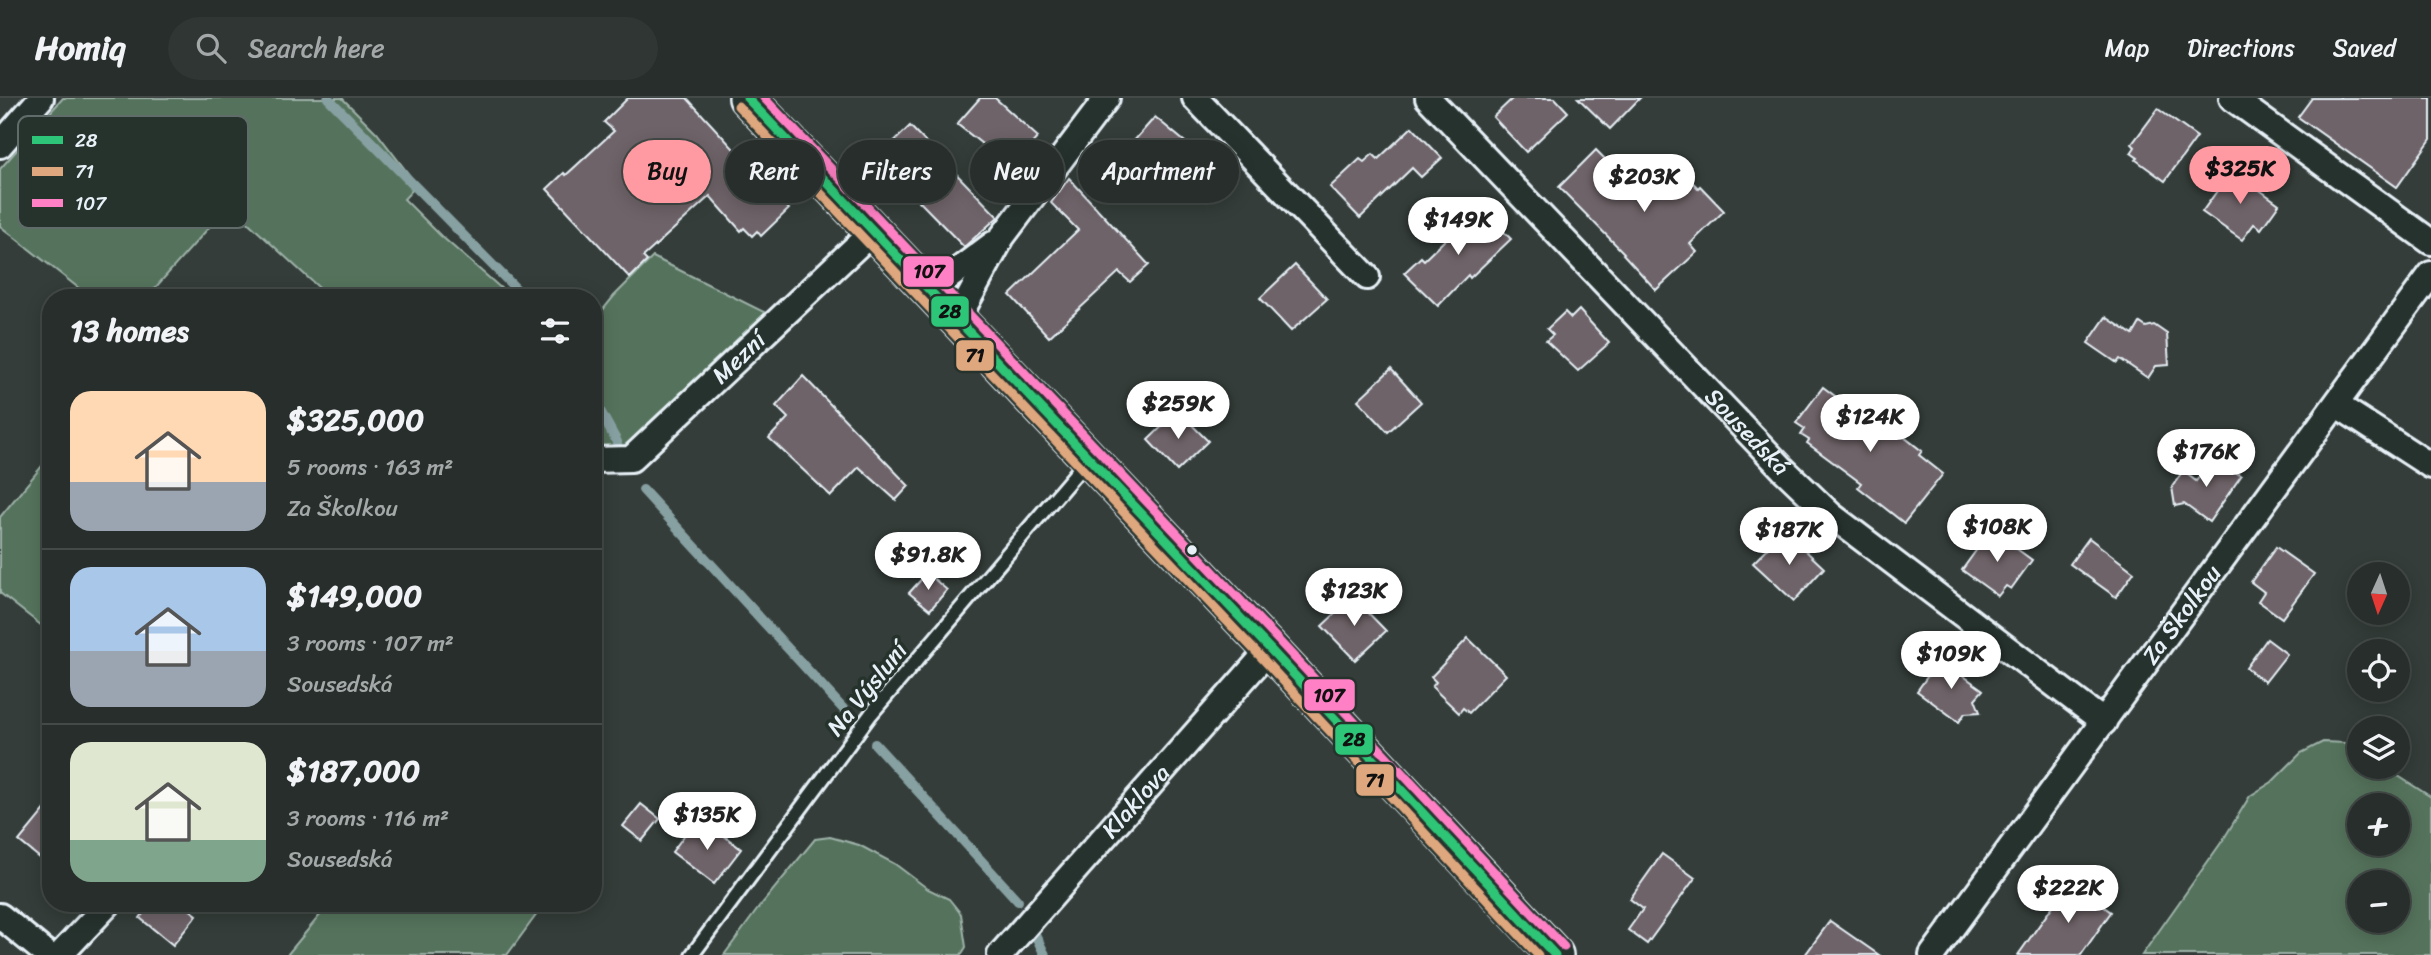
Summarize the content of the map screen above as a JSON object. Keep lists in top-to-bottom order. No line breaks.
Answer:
{"streets":{"street":["Mezní","Sousedská","Za Školkou","Klaklova"],"lane":["Na Výsluní"]},"crossings":[["Sousedská","Za Školkou"]],"lines":["transit line 28","transit line 107","transit line 71"],"legend":["28","71","107"],"north":"bottom","page":{"header":"Homiq","search":"Search here","nav":["Map","Directions","Saved"],"chip":["Buy","Rent","Filters","New","Apartment"],"price":["$325K","$203K","$149K","$259K","$124K","$176K","$108K","$187K","$91.8K","$123K","$109K","$135K","$222K"],"heading":"13 homes","list":[{"name":"$325,000","note":"5 rooms · 163 m² · Za Školkou"},{"name":"$149,000","note":"3 rooms · 107 m² · Sousedská"},{"name":"$187,000","note":"3 rooms · 116 m² · Sousedská"}],"map_buttons":["+","−"]}}
